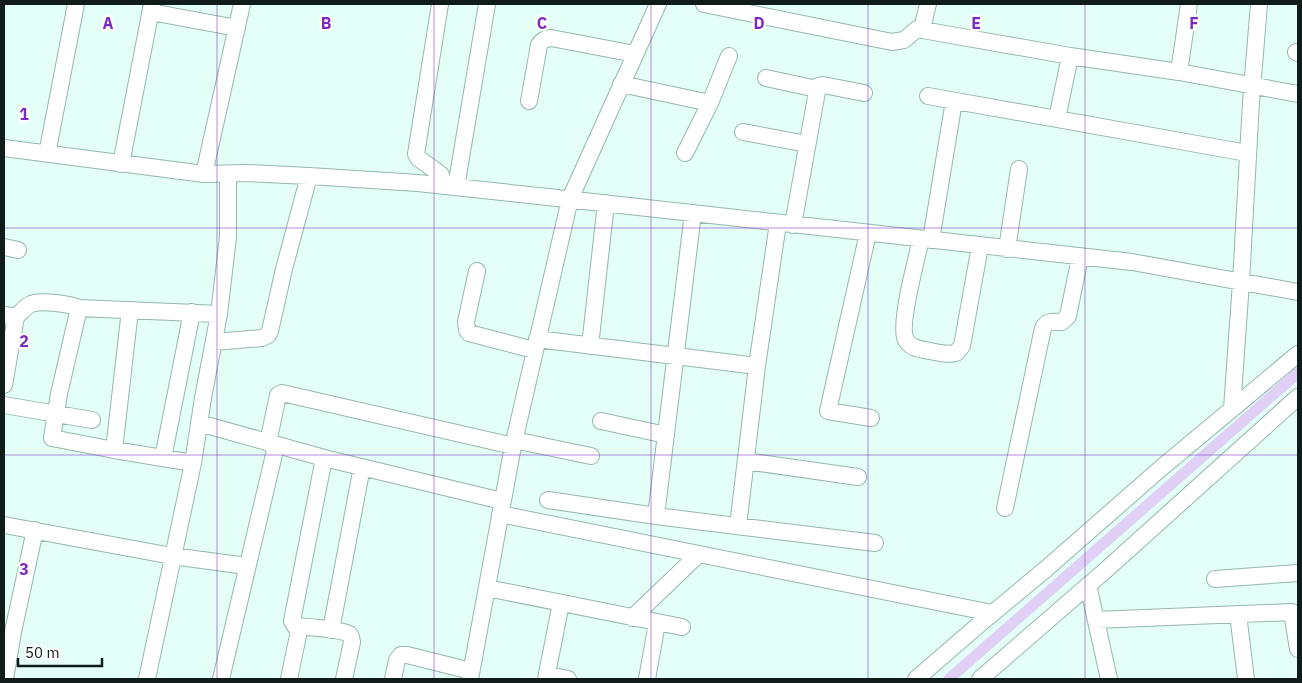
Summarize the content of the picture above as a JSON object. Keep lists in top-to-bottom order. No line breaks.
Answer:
{"scale_bar":"50 m","grid":{"columns":["A","B","C","D","E","F"],"rows":["1","2","3"]}}
